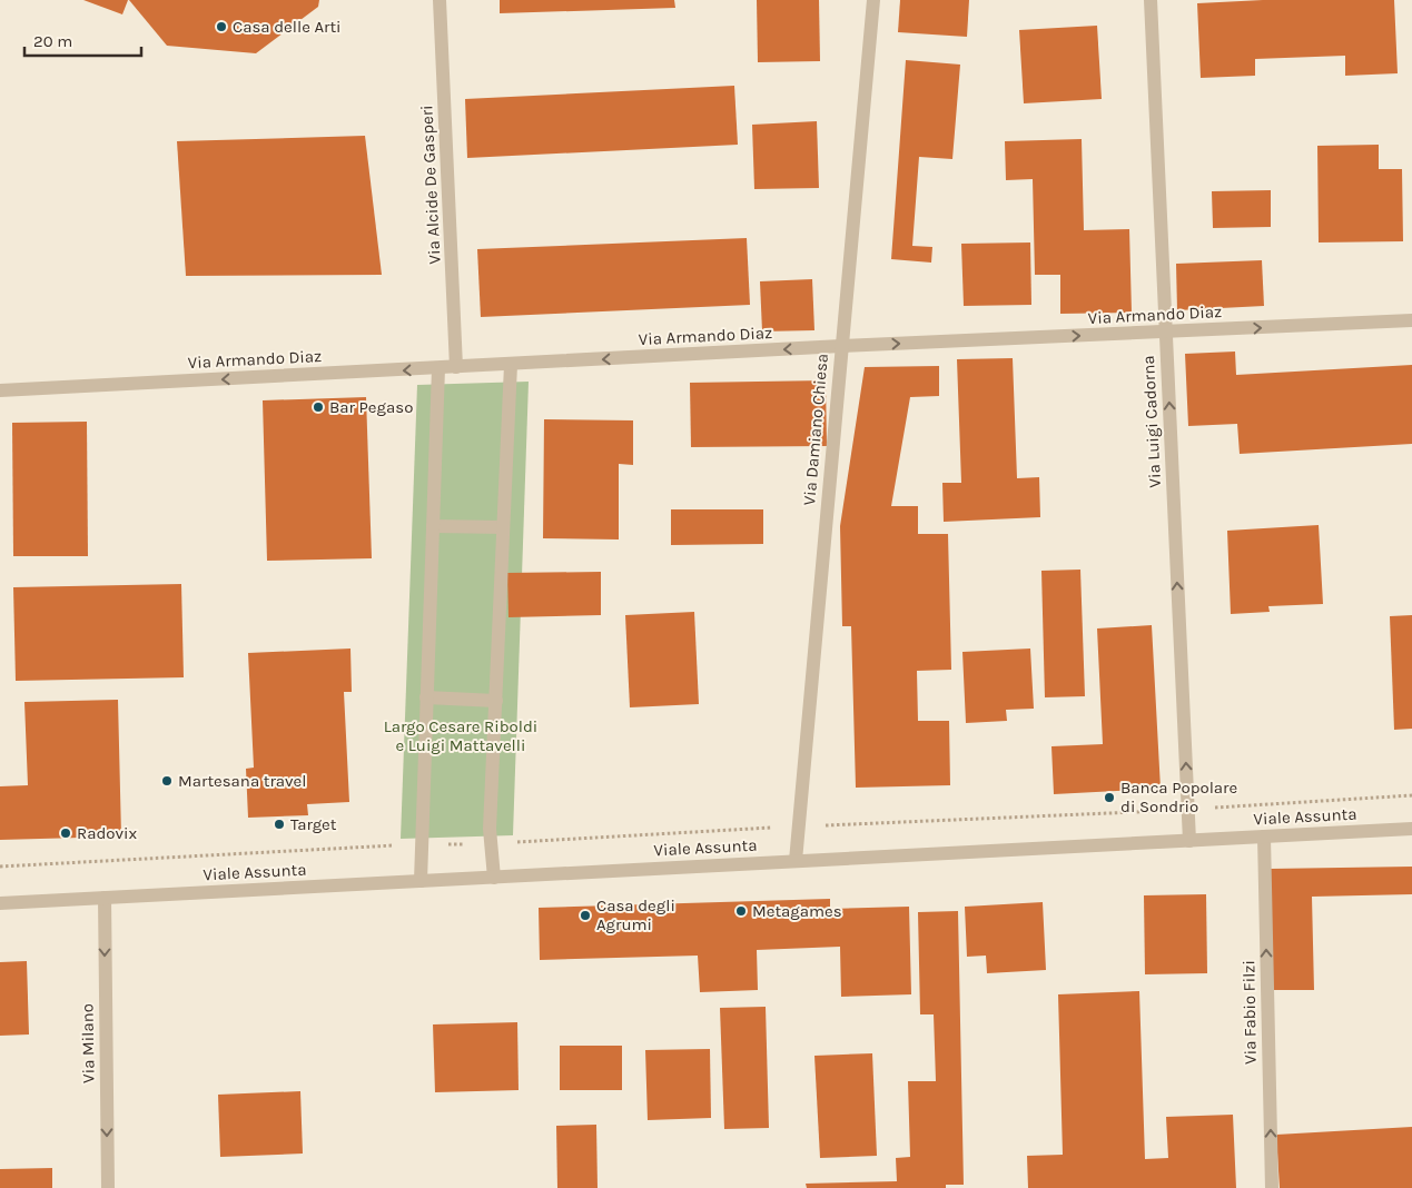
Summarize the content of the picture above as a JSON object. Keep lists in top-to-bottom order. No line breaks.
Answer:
{"streets":{"street":["Via Alcide De Gasperi","Via Armando Diaz","Via Luigi Cadorna","Via Damiano Chiesa","Viale Assunta","Via Fabio Filzi","Via Milano"]},"crossings":[["Via Alcide De Gasperi","Via Armando Diaz"],["Via Armando Diaz","Via Luigi Cadorna"],["Via Armando Diaz","Via Damiano Chiesa"],["Via Luigi Cadorna","Viale Assunta"],["Via Damiano Chiesa","Viale Assunta"],["Viale Assunta","Via Fabio Filzi"],["Viale Assunta","Via Milano"]],"one_way":["Via Luigi Cadorna","Via Fabio Filzi","Via Milano"],"parks":["Largo Cesare Riboldi e Luigi Mattavelli"],"places":["Casa delle Arti","Bar Pegaso","Martesana travel","Banca Popolare di Sondrio","Target","Radovix","Metagames","Casa degli Agrumi"],"scale_bar":"20 m"}
